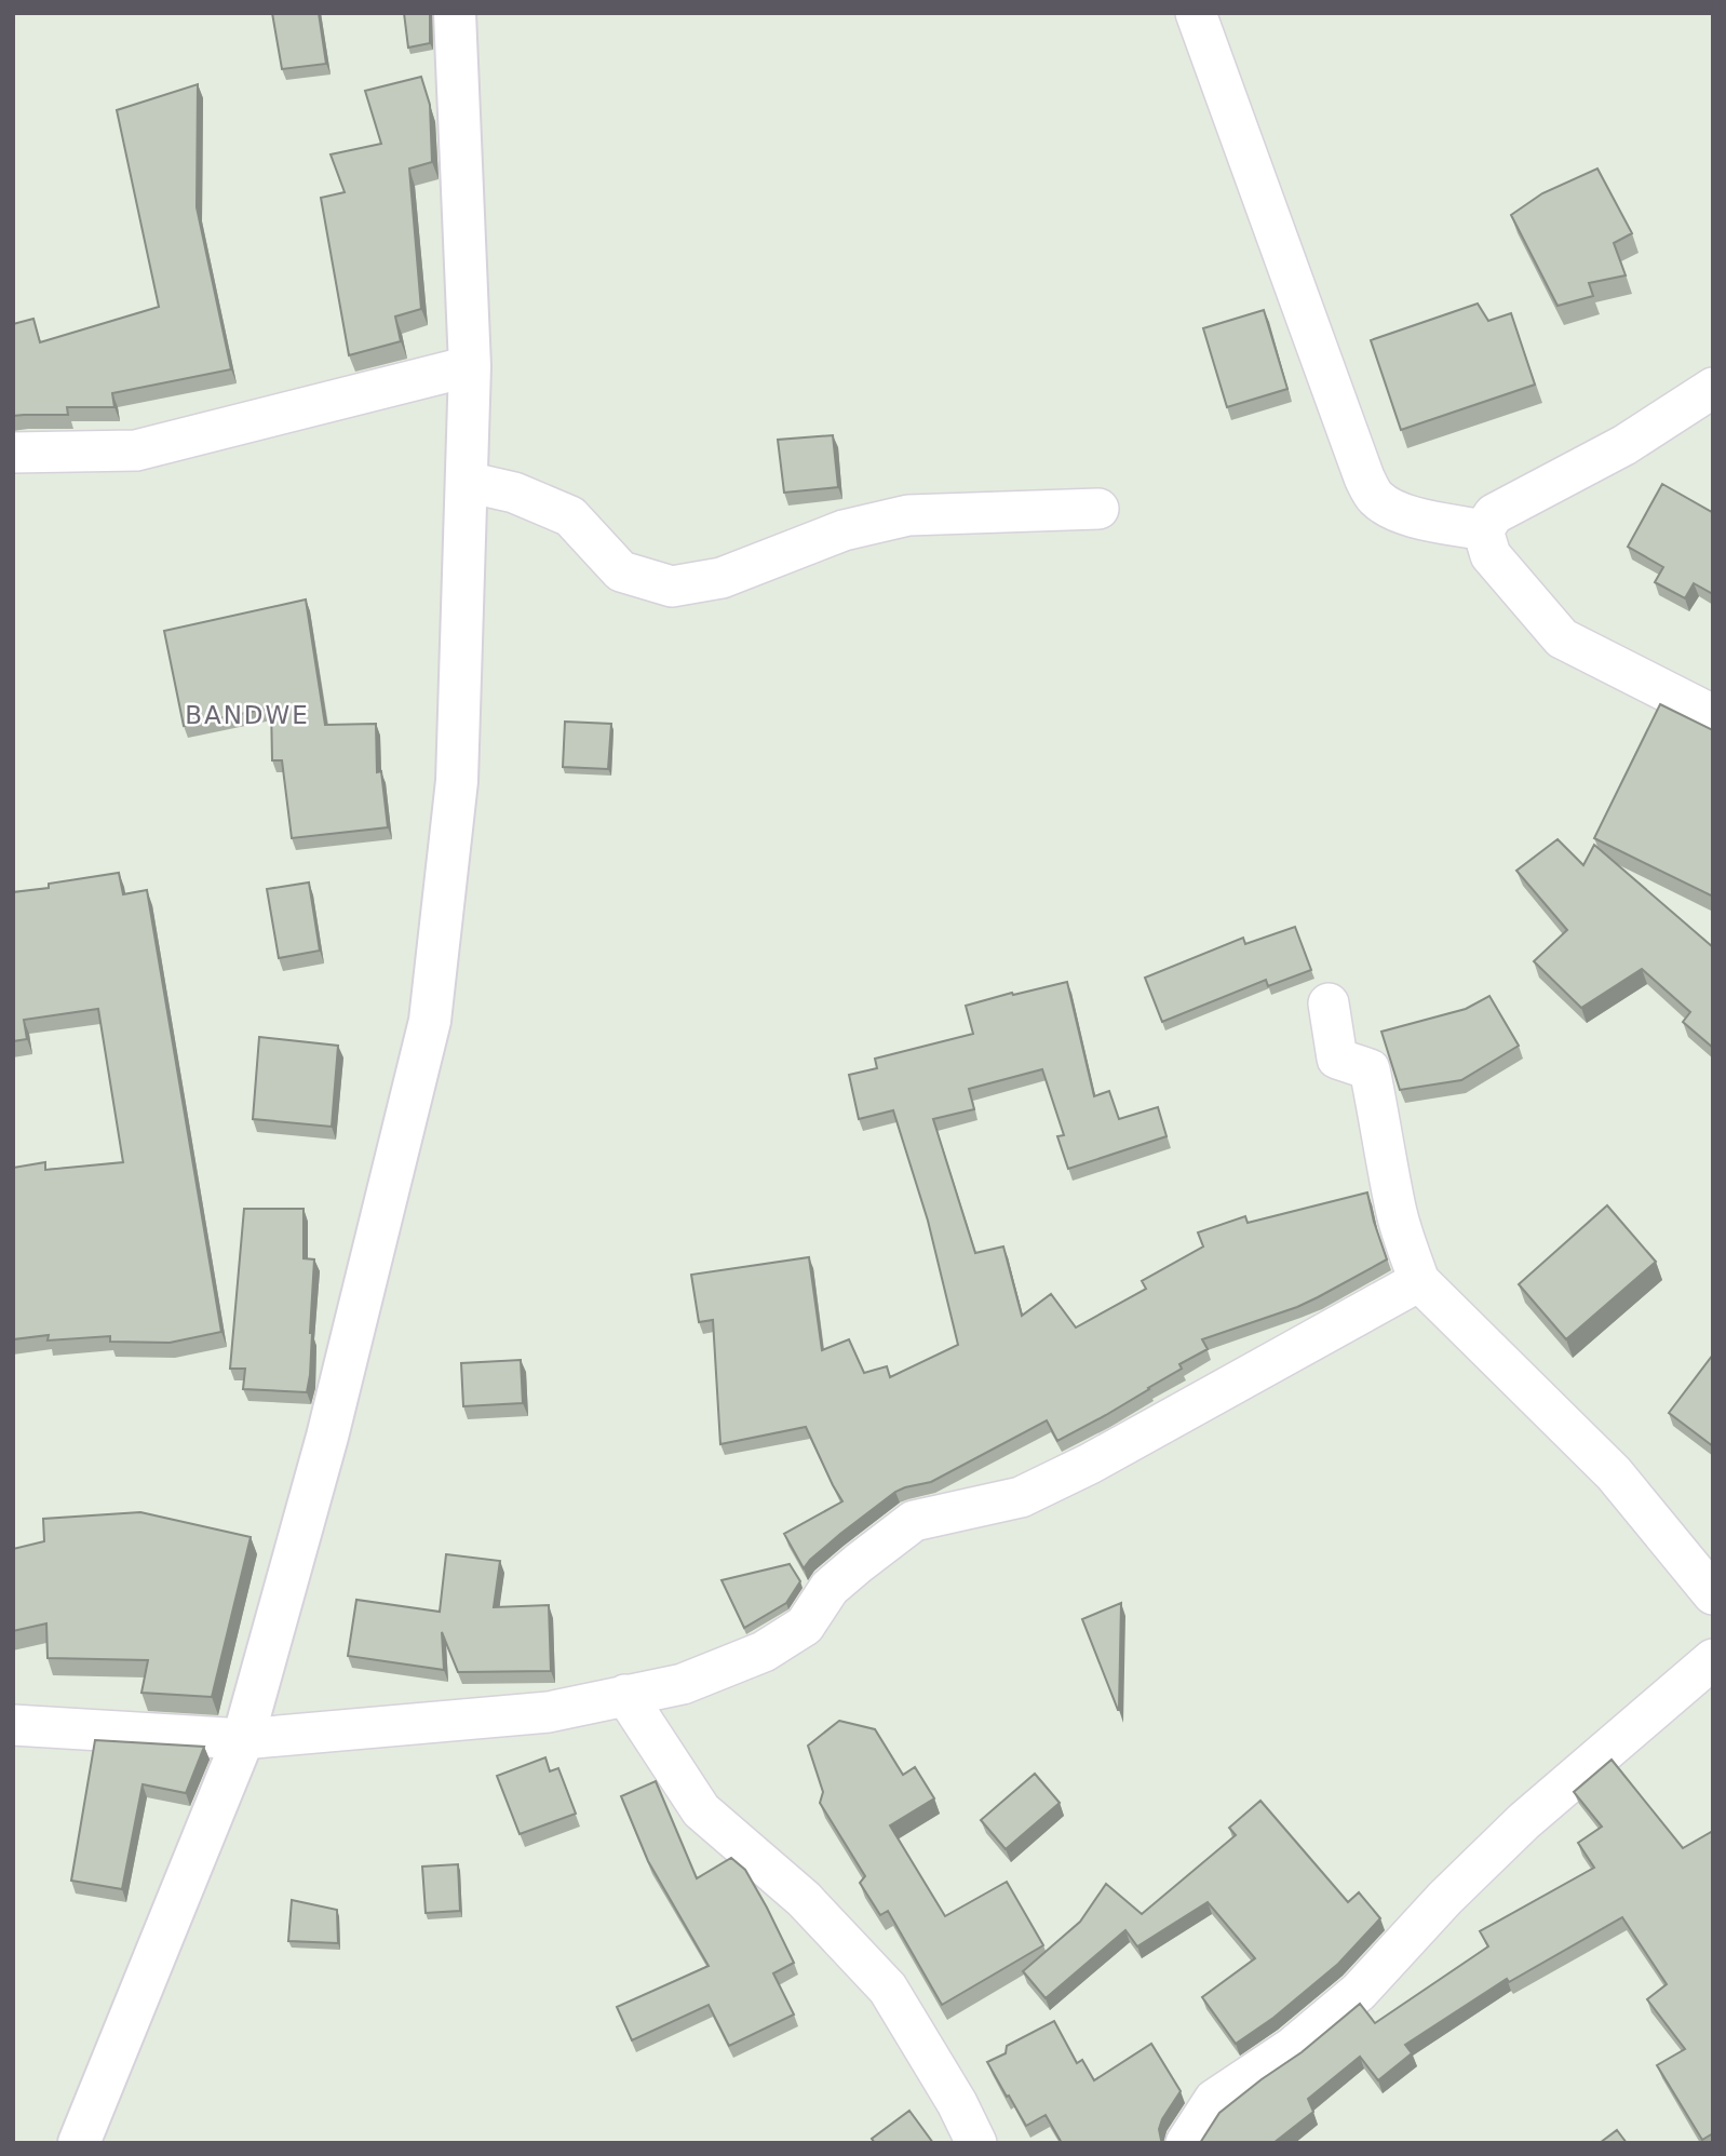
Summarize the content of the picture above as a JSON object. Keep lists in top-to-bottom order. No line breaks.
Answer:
{"districts":["BANDWE"]}
